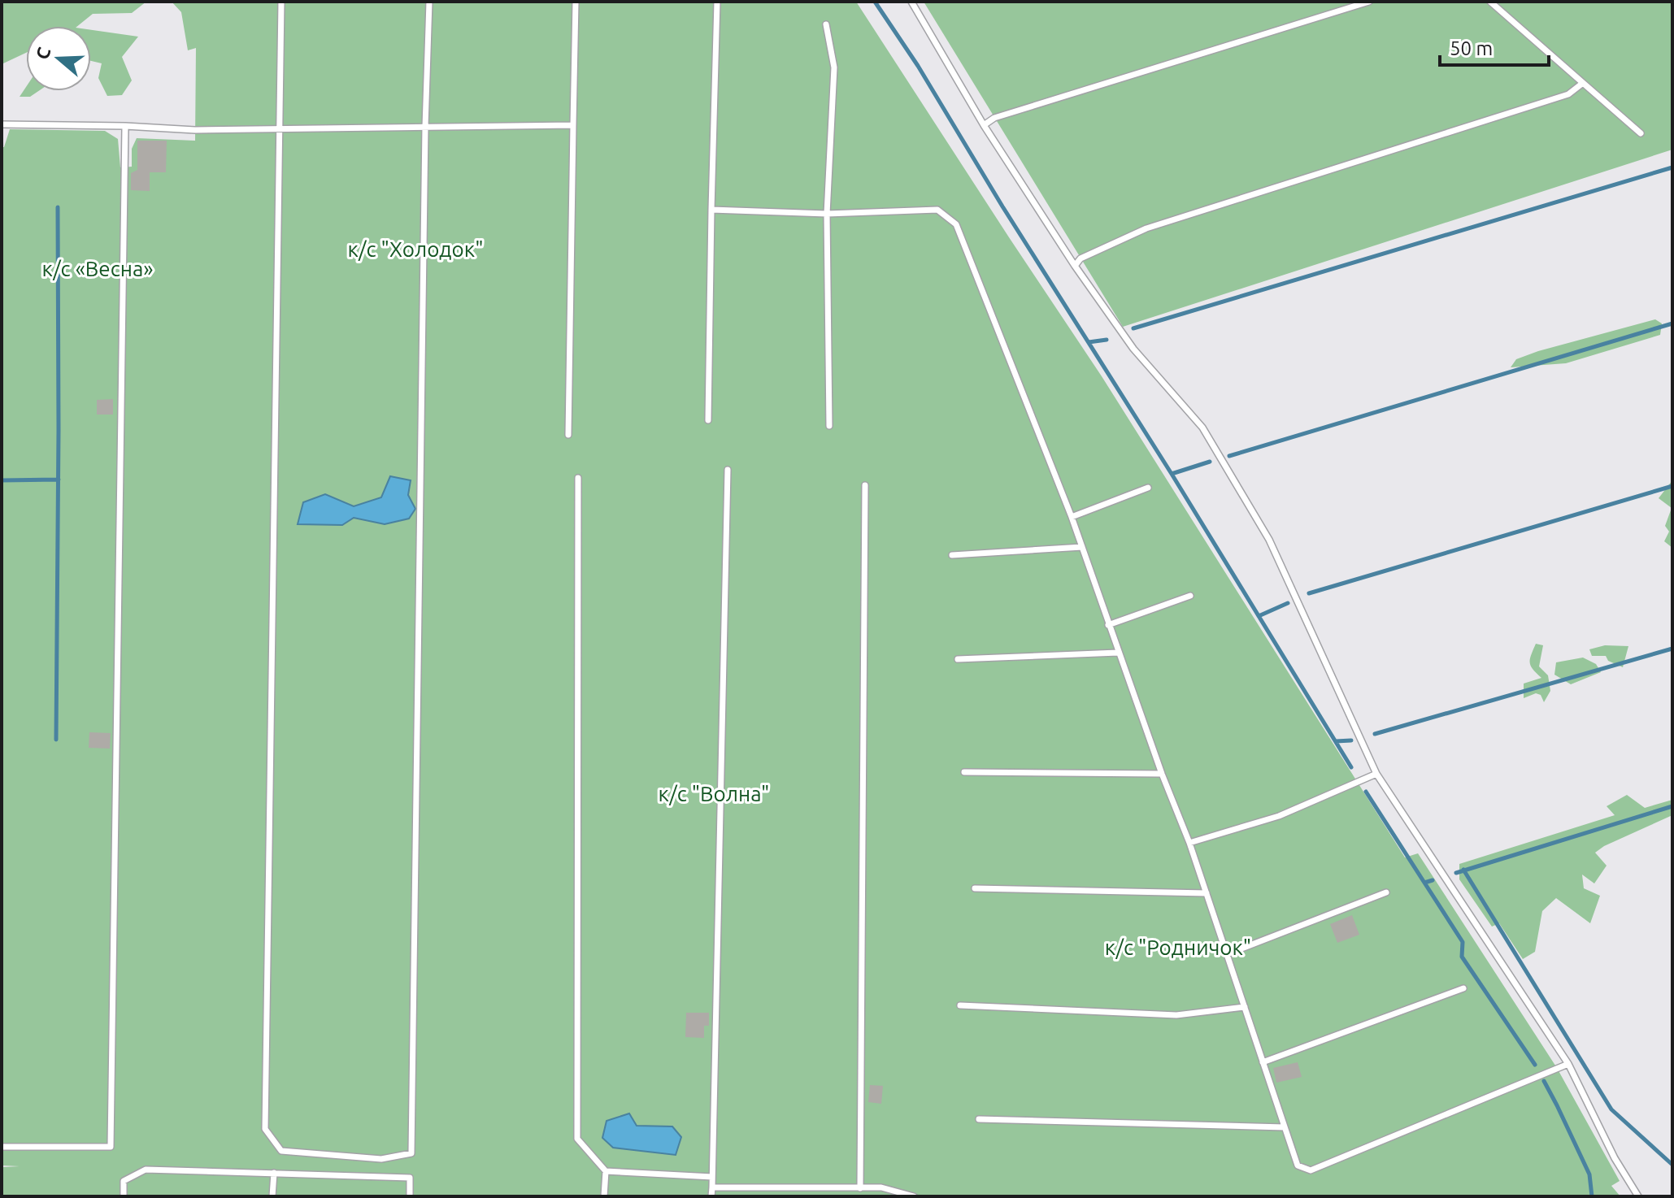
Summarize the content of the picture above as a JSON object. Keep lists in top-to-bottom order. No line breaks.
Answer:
{"parks":["к/с \"Холодок\"","к/с «Весна»","к/с \"Волна\"","к/с \"Родничок\""],"scale_bar":"50 m","north":"left"}
